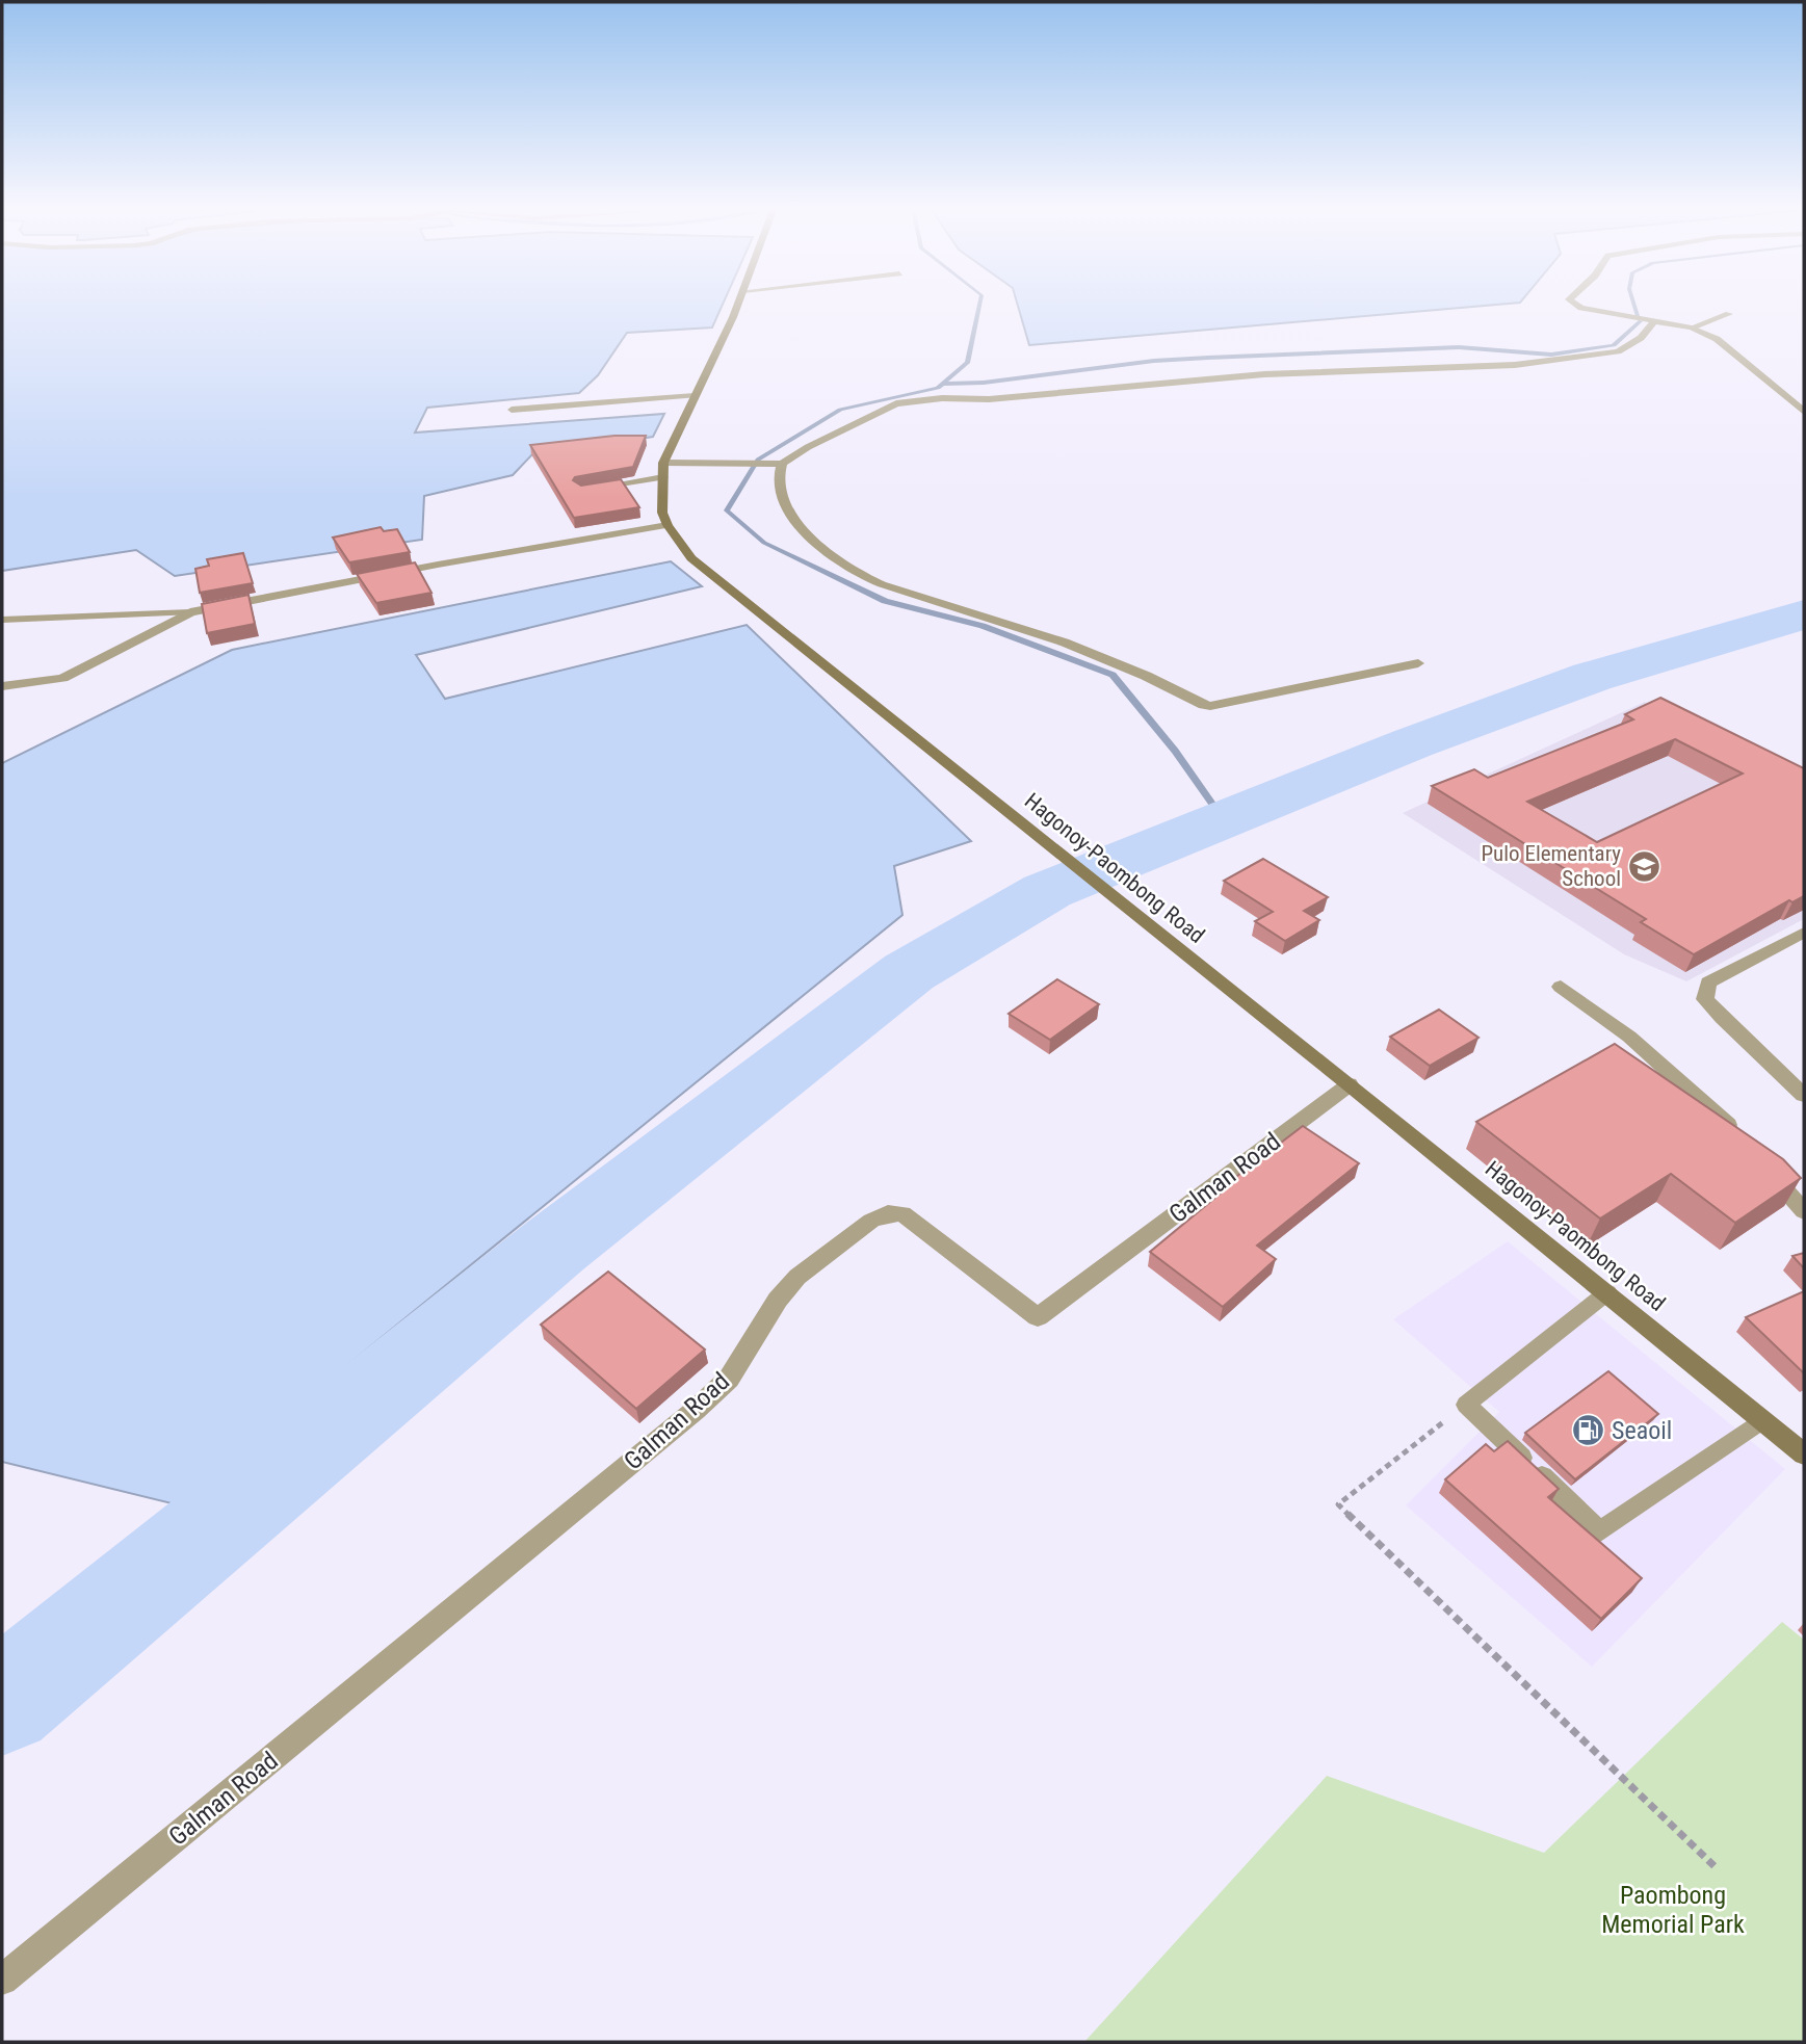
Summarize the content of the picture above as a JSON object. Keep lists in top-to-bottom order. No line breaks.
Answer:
{"streets":{"main road":["Hagonoy-Paombong Road"],"street":["Galman Road"]},"crossings":[["Hagonoy-Paombong Road","Galman Road"]],"parks":["Paombong Memorial Park"],"places":{"school or university":["Pulo Elementary School"],"fuel station":["Seaoil"]}}
